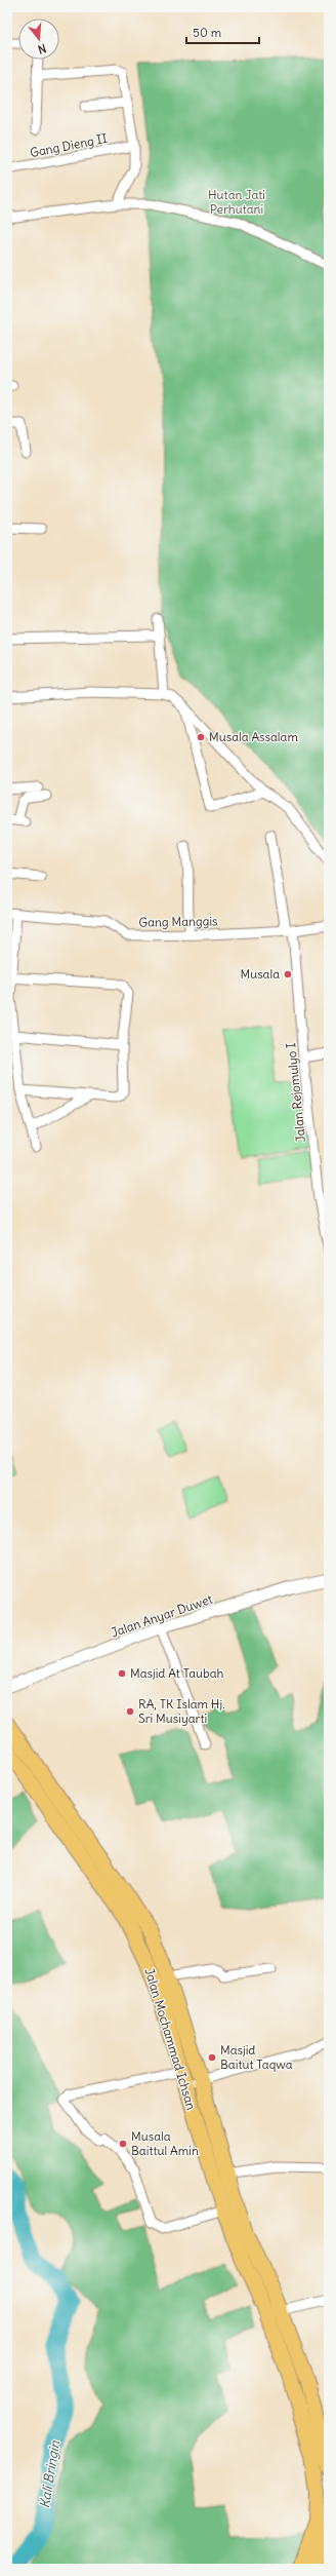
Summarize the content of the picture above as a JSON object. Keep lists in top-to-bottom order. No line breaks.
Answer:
{"streets":{"main road":["Jalan Mochammad Ichsan"],"street":["Gang Dieng II","Gang Manggis","Jalan Rejomulyo I","Jalan Anyar Duwet"]},"crossings":[["Gang Manggis","Jalan Rejomulyo I"]],"water":["Kali Bringin"],"parks":["Hutan Jati Perhutani"],"places":["Musala Assalam","Musala","Masjid At Taubah","RA, TK Islam Hj. Sri Musiyarti","Masjid Baitut Taqwa","Musala Baittul Amin"],"scale_bar":"50 m","north":"bottom"}
